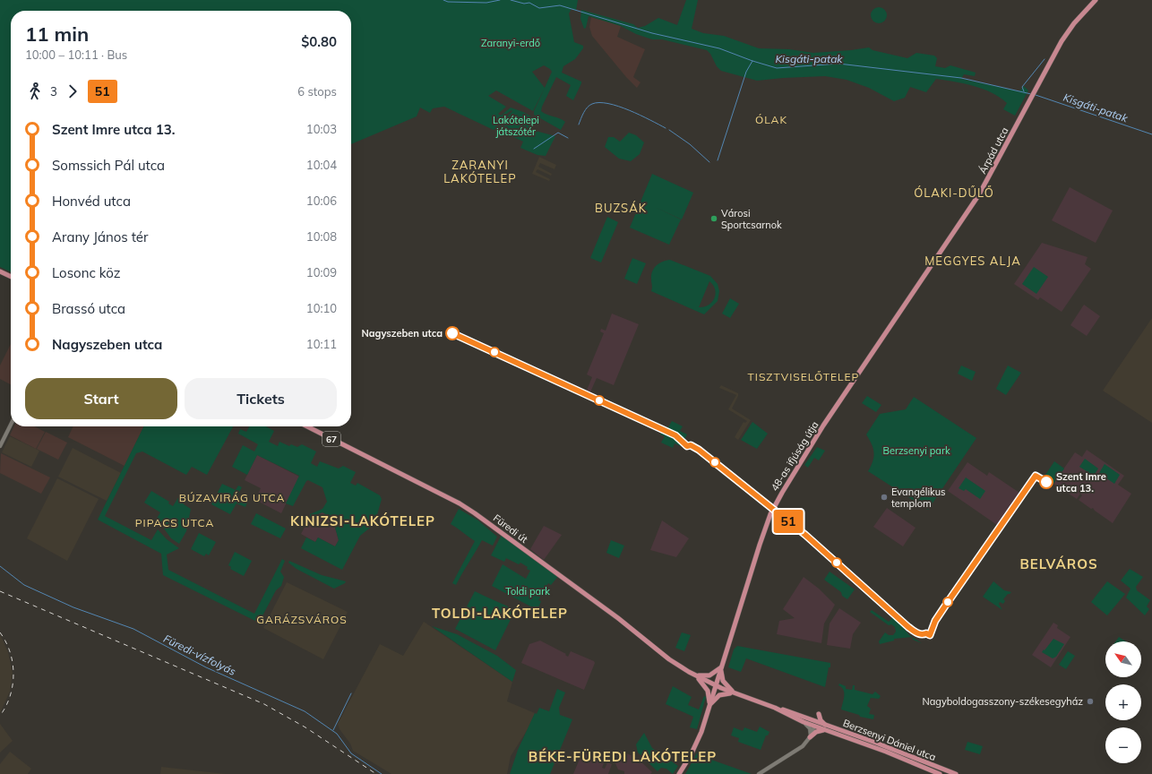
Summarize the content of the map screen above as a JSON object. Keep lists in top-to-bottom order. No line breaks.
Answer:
{"streets":{"main road":["Árpád utca","67","48-as ifjúság útja","Füredi út","Berzsenyi Dániel utca"]},"crossings":[["Árpád utca","48-as ifjúság útja"],["67","48-as ifjúság útja"],["67","Füredi út"],["67","Berzsenyi Dániel utca"]],"districts":["ÓLAK","ZARANYI LAKÓTELEP","ÓLAKI-DŰLŐ","BUZSÁK","MEGGYES ALJA","TISZTVISELŐTELEP","BÚZAVIRÁG UTCA","KINIZSI-LAKÓTELEP","PIPACS UTCA","BELVÁROS","TOLDI-LAKÓTELEP","GARÁZSVÁROS","BÉKE-FÜREDI LAKÓTELEP"],"water":["Kisgáti-patak","Füredi-vízfolyás"],"parks":["Zaranyi-erdő","Lakótelepi játszótér","Berzsenyi park","Toldi park"],"places":["Városi Sportcsarnok","Nagyszeben utca","Szent Imre utca 13.","Evangélikus templom","Nagyboldogasszony-székesegyház"],"lines":["bus line 51"],"north":"top left","page":{"on_map":"51","heading":["11 min","10:00 – 10:11 · Bus","$0.80"],"legs":["3","51","6 stops"],"list":[{"name":"Szent Imre utca 13.","value":"10:03"},{"name":"Somssich Pál utca","value":"10:04"},{"name":"Honvéd utca","value":"10:06"},{"name":"Arany János tér","value":"10:08"},{"name":"Losonc köz","value":"10:09"},{"name":"Brassó utca","value":"10:10"},{"name":"Nagyszeben utca","value":"10:11"}],"buttons":["Start","Tickets"],"map_buttons":["+","−"]}}
